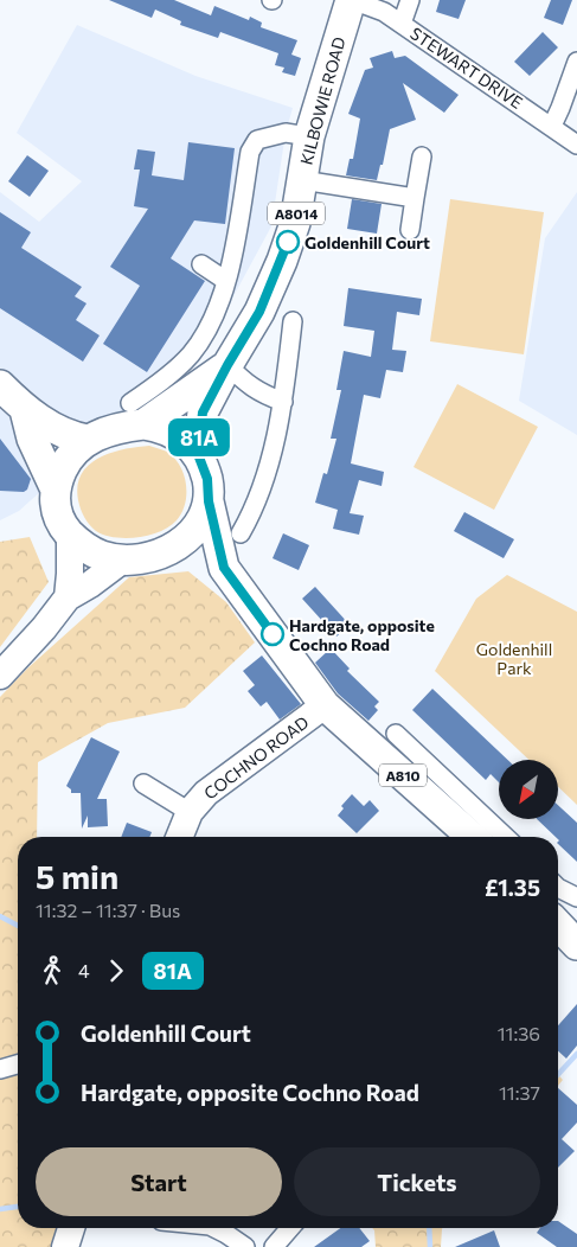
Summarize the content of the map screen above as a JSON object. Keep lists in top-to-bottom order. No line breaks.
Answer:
{"streets":{"main road":["KILBOWIE ROAD","A8014","A810"],"street":["STEWART DRIVE","COCHNO ROAD"]},"crossings":[["STEWART DRIVE","KILBOWIE ROAD"],["KILBOWIE ROAD","A810"],["COCHNO ROAD","A810"]],"parks":["Goldenhill Park"],"places":["Goldenhill Court","Hardgate, opposite Cochno Road"],"lines":["bus line 81A"],"north":"bottom left","page":{"on_map":"81A","heading":["5 min","11:32 – 11:37 · Bus","£1.35"],"legs":["4","81A"],"list":[{"name":"Goldenhill Court","value":"11:36"},{"name":"Hardgate, opposite Cochno Road","value":"11:37"}],"buttons":["Start","Tickets"]}}
